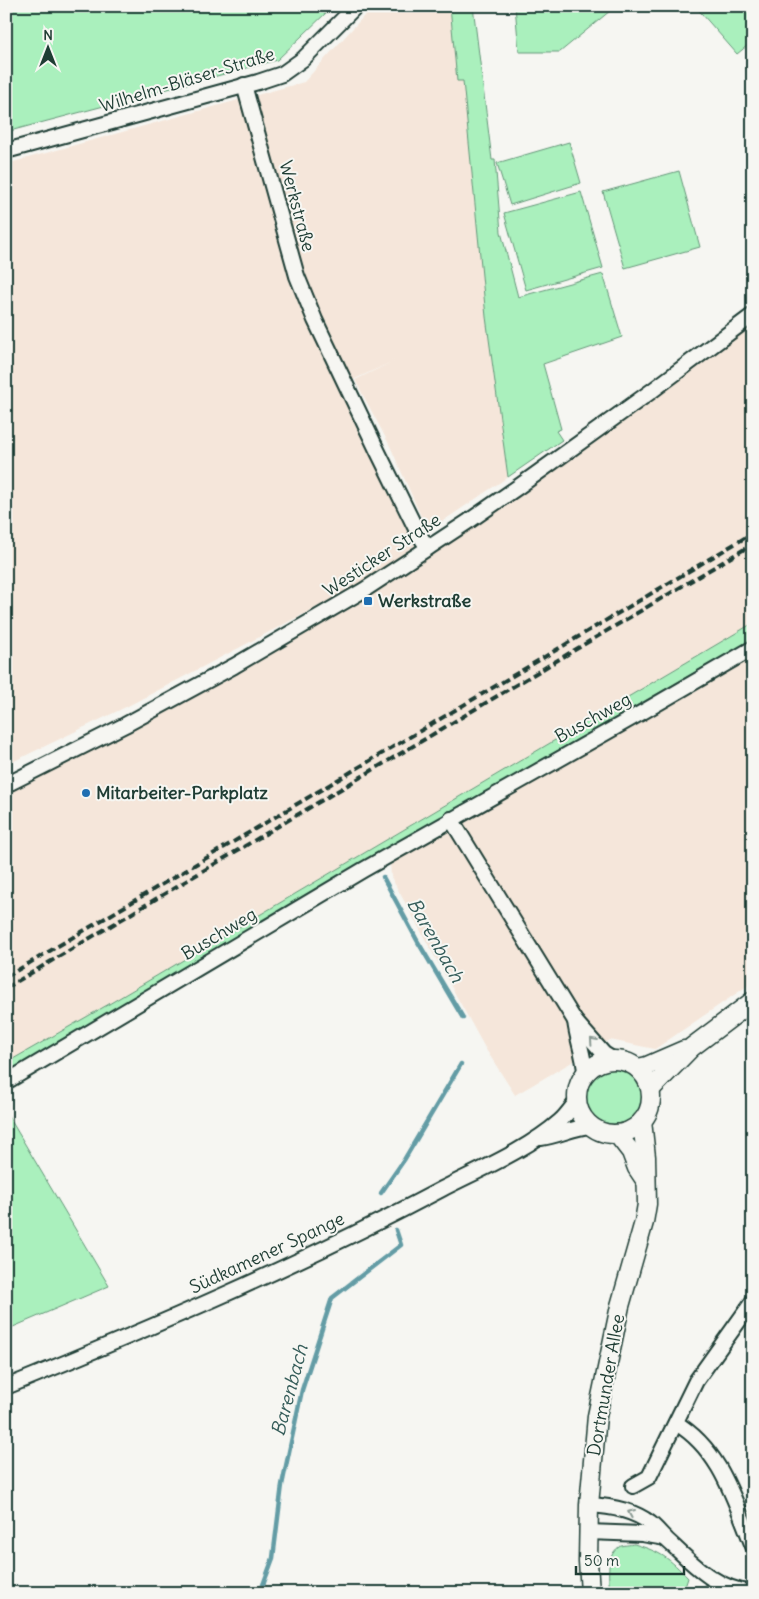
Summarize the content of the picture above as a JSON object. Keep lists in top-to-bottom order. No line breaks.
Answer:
{"streets":{"main road":["Dortmunder Allee"],"street":["Wilhelm-Bläser-Straße","Werkstraße","Westicker Straße","Buschweg","Südkamener Spange"]},"crossings":[["Wilhelm-Bläser-Straße","Werkstraße"],["Werkstraße","Westicker Straße"]],"water":["Barenbach"],"places":{"transit":["Werkstraße"],"other":["Mitarbeiter-Parkplatz"]},"scale_bar":"50 m","north":"top"}
